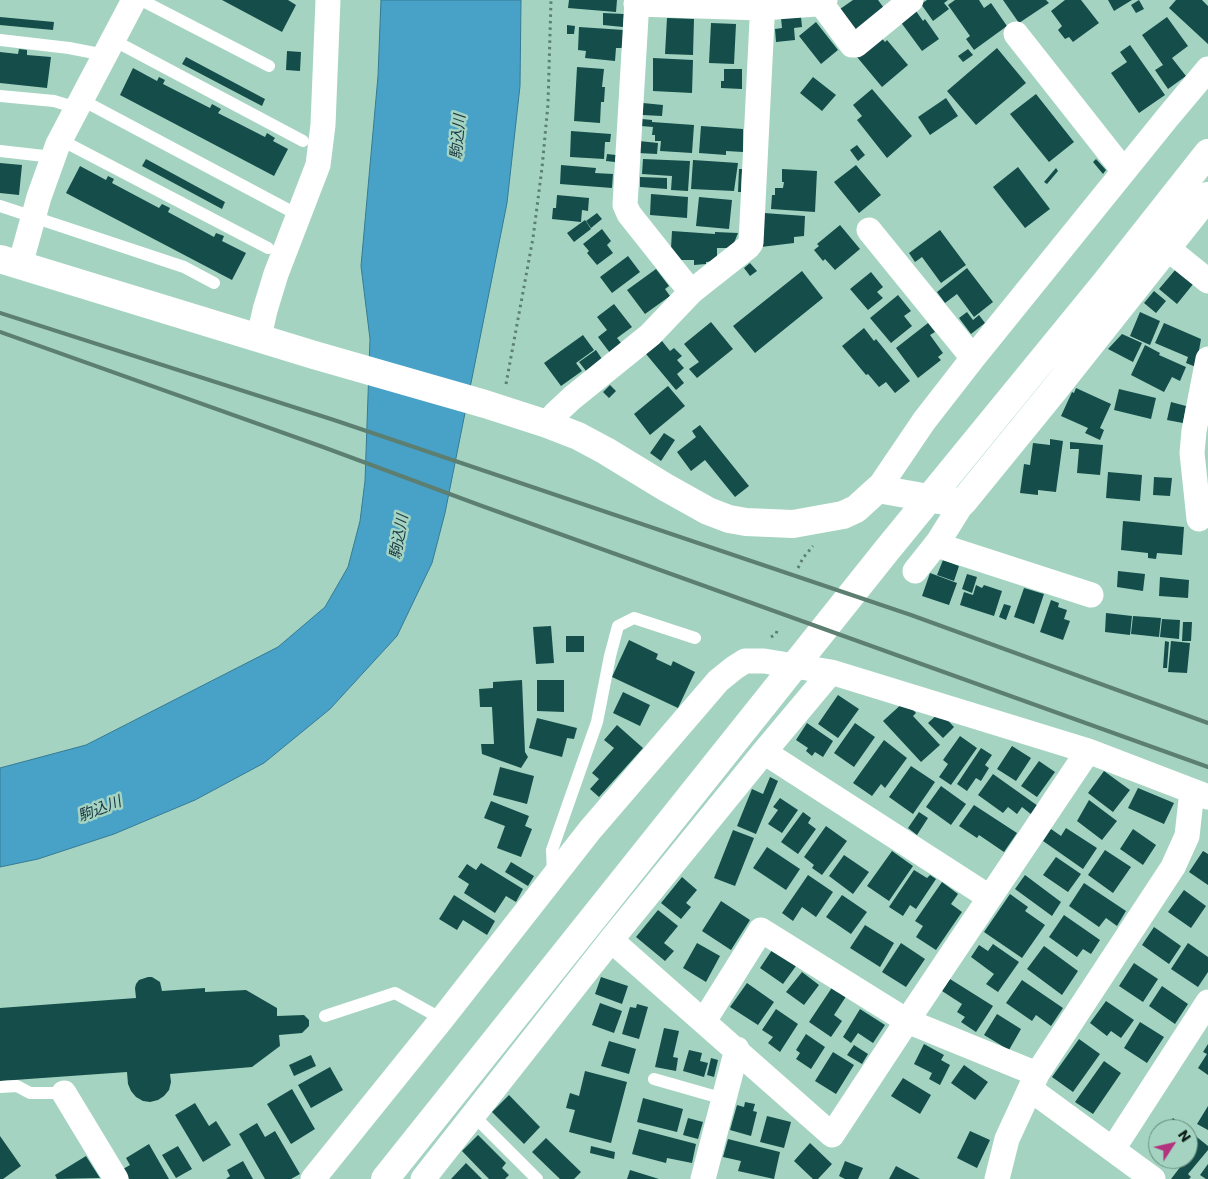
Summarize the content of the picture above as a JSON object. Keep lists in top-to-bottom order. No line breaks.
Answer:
{"water":["駒込川"],"north":"top right"}
